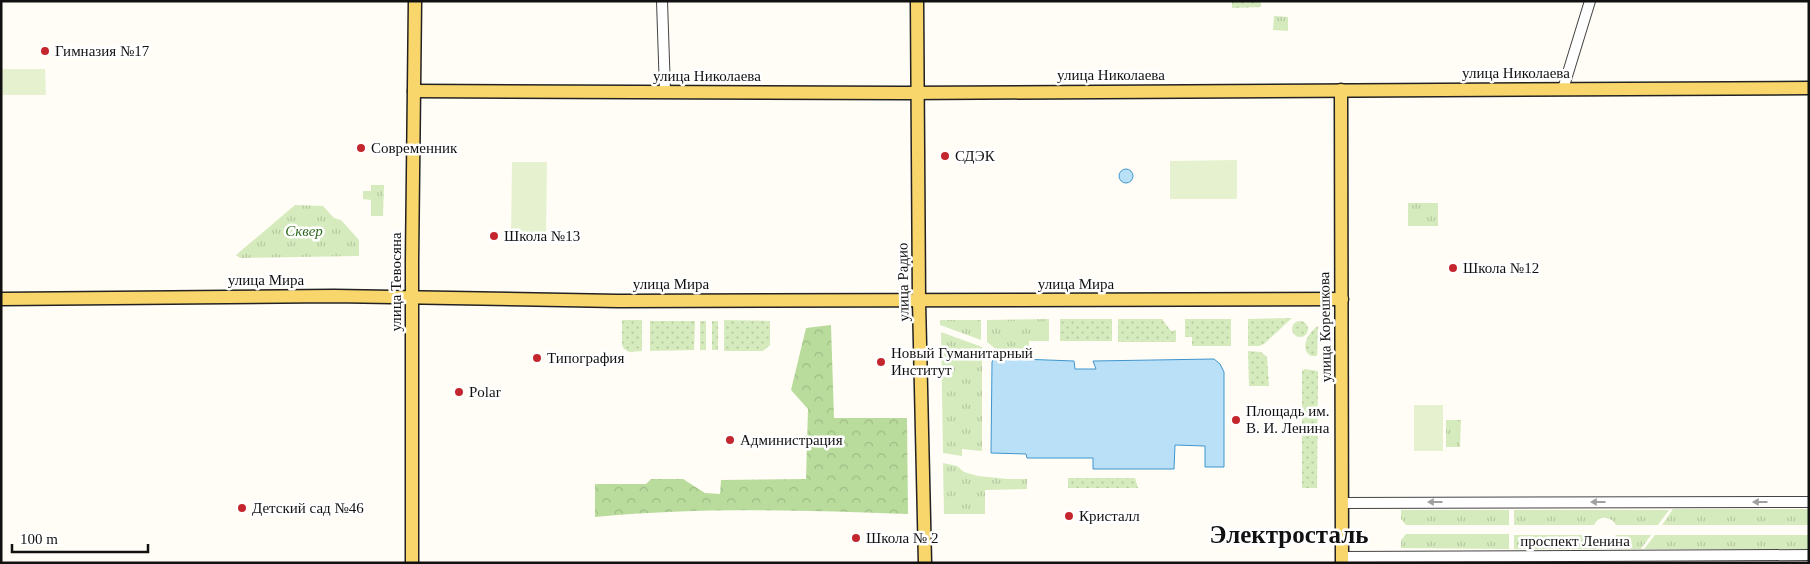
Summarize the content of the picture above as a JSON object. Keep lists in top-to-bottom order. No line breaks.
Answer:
{"streets":{"main road":["улица Николаева","улица Мира","улица Тевосяна","улица Радио","улица Корешкова"],"street":["проспект Ленина"]},"crossings":[["улица Николаева","улица Тевосяна"],["улица Николаева","улица Радио"],["улица Николаева","улица Корешкова"],["улица Мира","улица Тевосяна"],["улица Мира","улица Радио"],["улица Мира","улица Корешкова"],["улица Корешкова","проспект Ленина"]],"districts":["Электросталь"],"parks":["Сквер"],"places":["Гимназия №17","Современник","СДЭК","Школа №13","Школа №12","Типография","Новый Гуманитарный Институт","Polar","Площадь им. В. И. Ленина","Администрация","Детский сад №46","Кристалл","Школа № 2"],"scale_bar":"100 m"}
